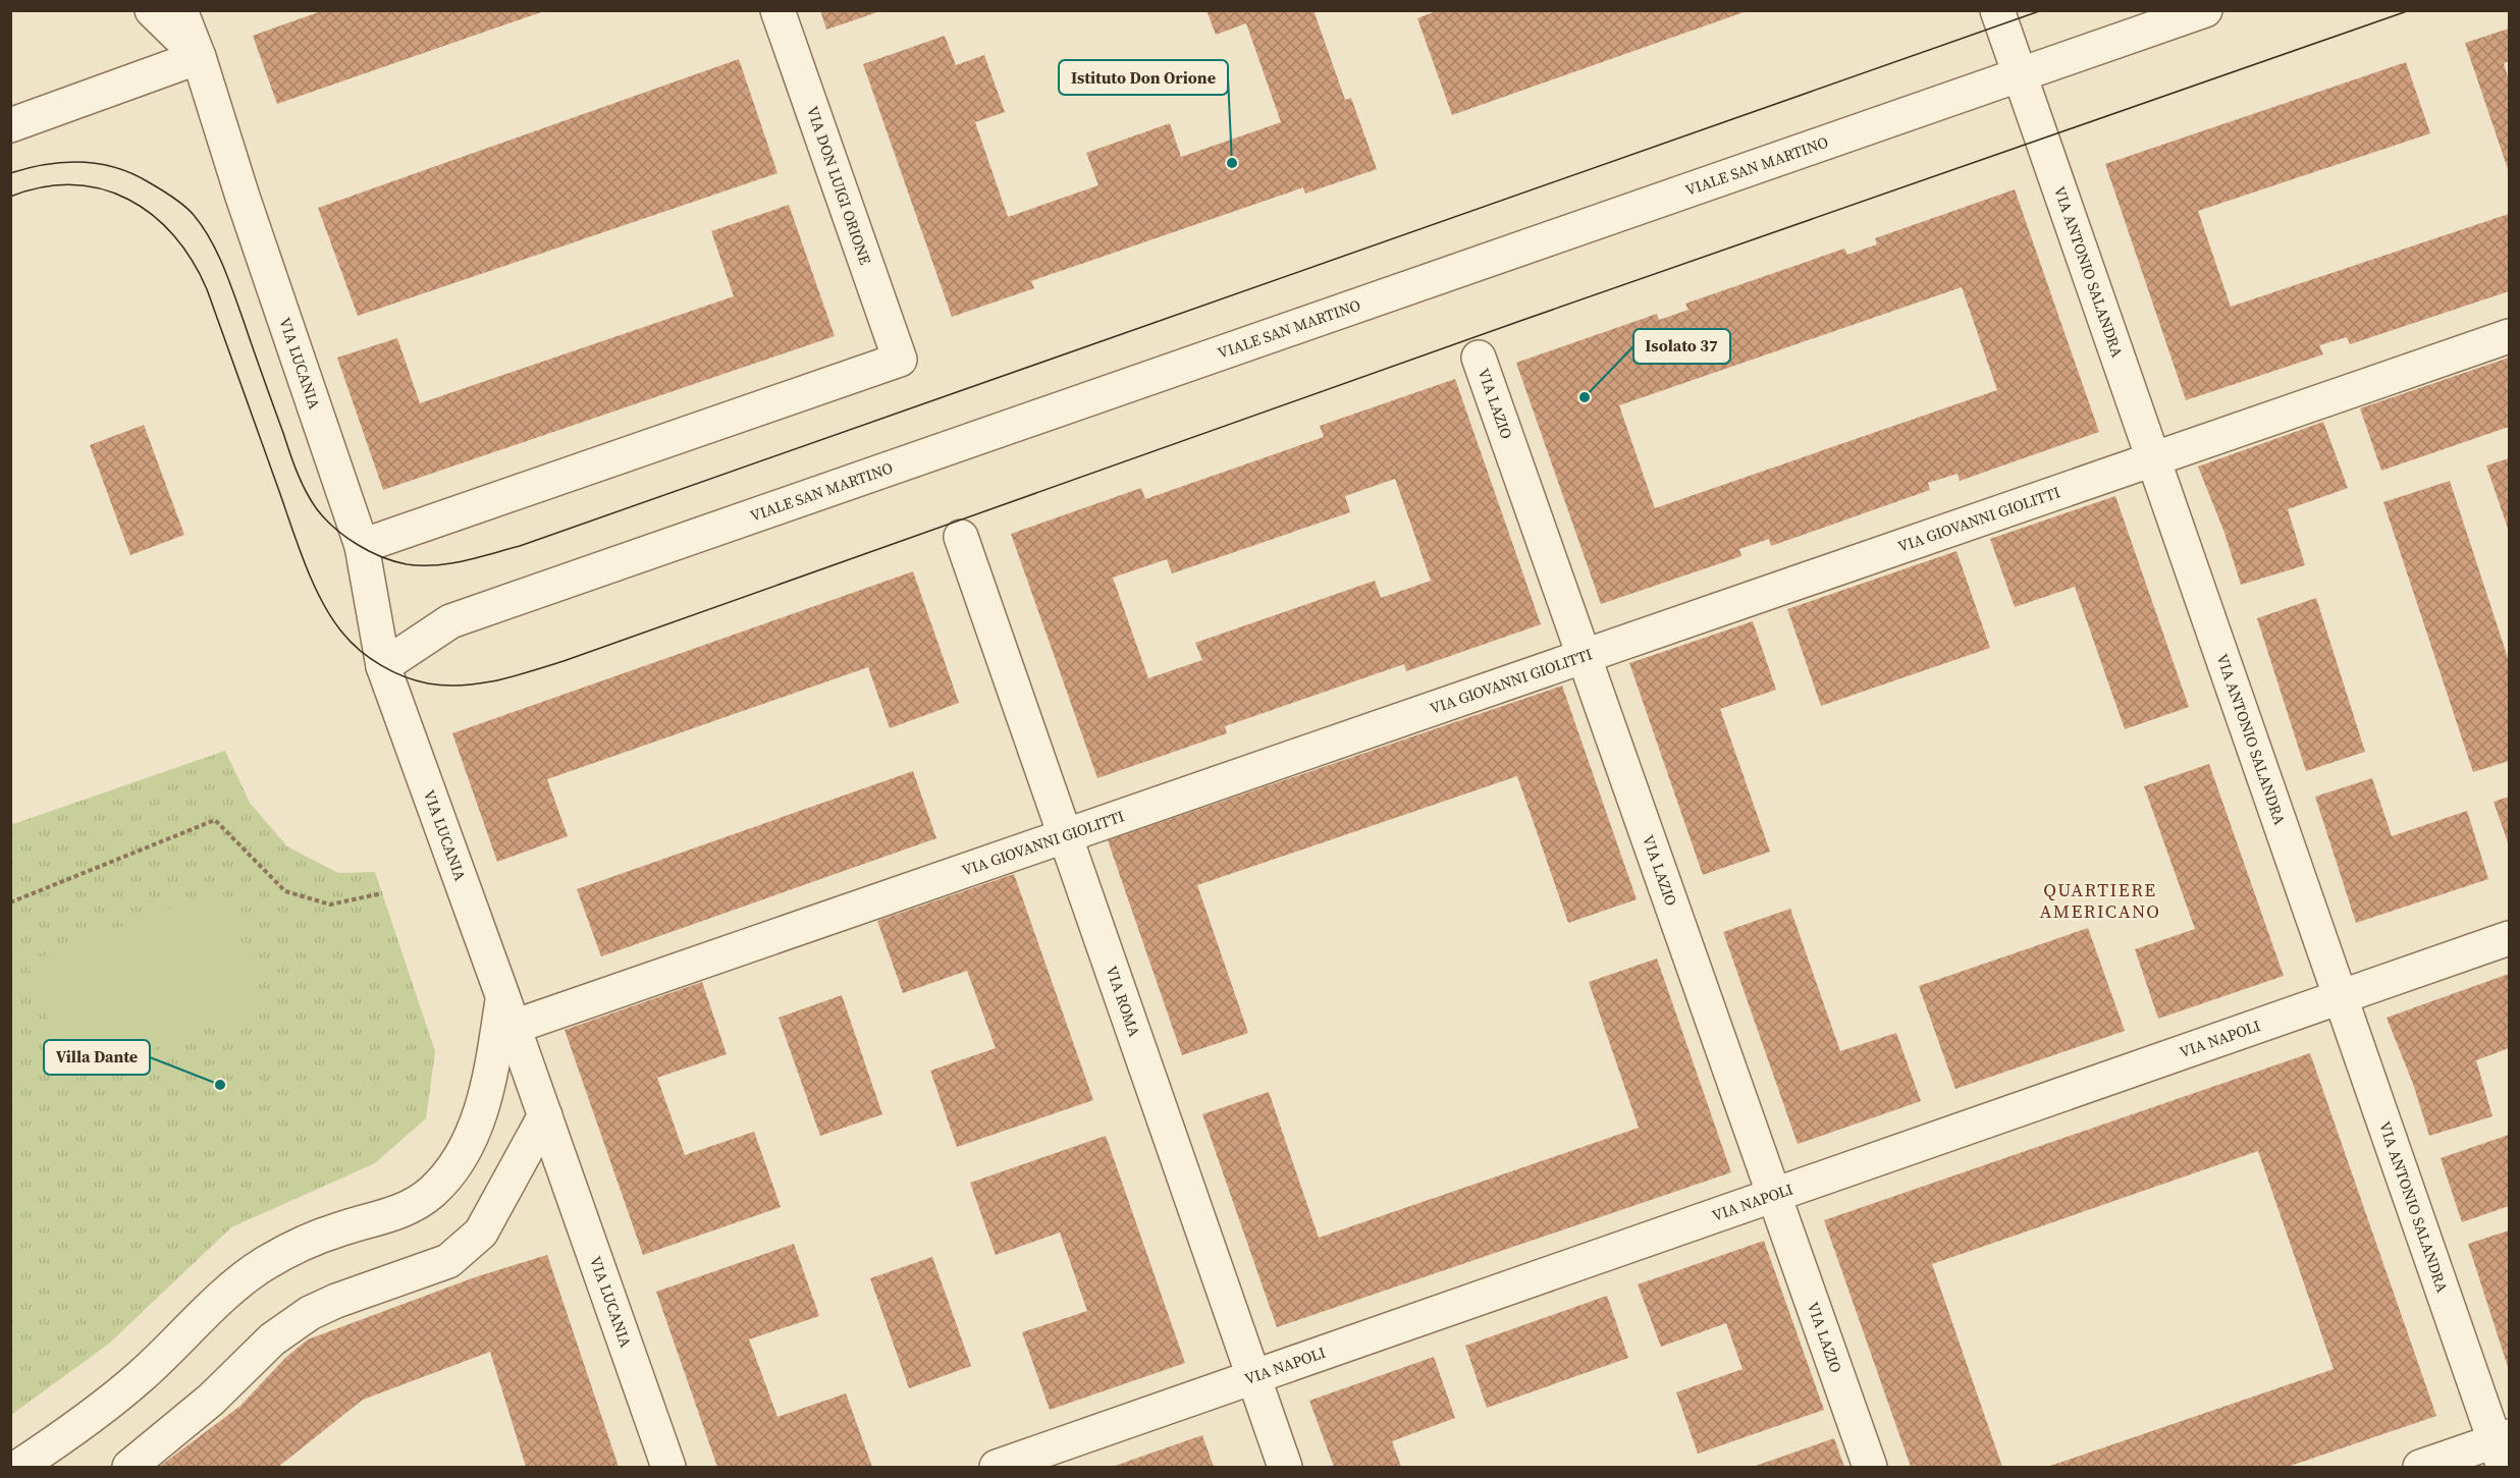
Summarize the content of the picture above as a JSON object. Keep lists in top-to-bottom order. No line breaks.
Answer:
{"streets":{"street":["VIALE SAN MARTINO","VIA DON LUIGI ORIONE","VIA ANTONIO SALANDRA","VIA LUCANIA","VIA LAZIO","VIA GIOVANNI GIOLITTI","VIA ROMA","VIA NAPOLI"]},"crossings":[["VIALE SAN MARTINO","VIA ANTONIO SALANDRA"],["VIALE SAN MARTINO","VIA LUCANIA"],["VIA DON LUIGI ORIONE","VIA LUCANIA"],["VIA ANTONIO SALANDRA","VIA GIOVANNI GIOLITTI"],["VIA ANTONIO SALANDRA","VIA NAPOLI"],["VIA LUCANIA","VIA GIOVANNI GIOLITTI"],["VIA LAZIO","VIA GIOVANNI GIOLITTI"],["VIA LAZIO","VIA NAPOLI"],["VIA GIOVANNI GIOLITTI","VIA ROMA"],["VIA ROMA","VIA NAPOLI"]],"districts":["QUARTIERE AMERICANO"],"places":["Istituto Don Orione","Isolato 37","Villa Dante"]}
